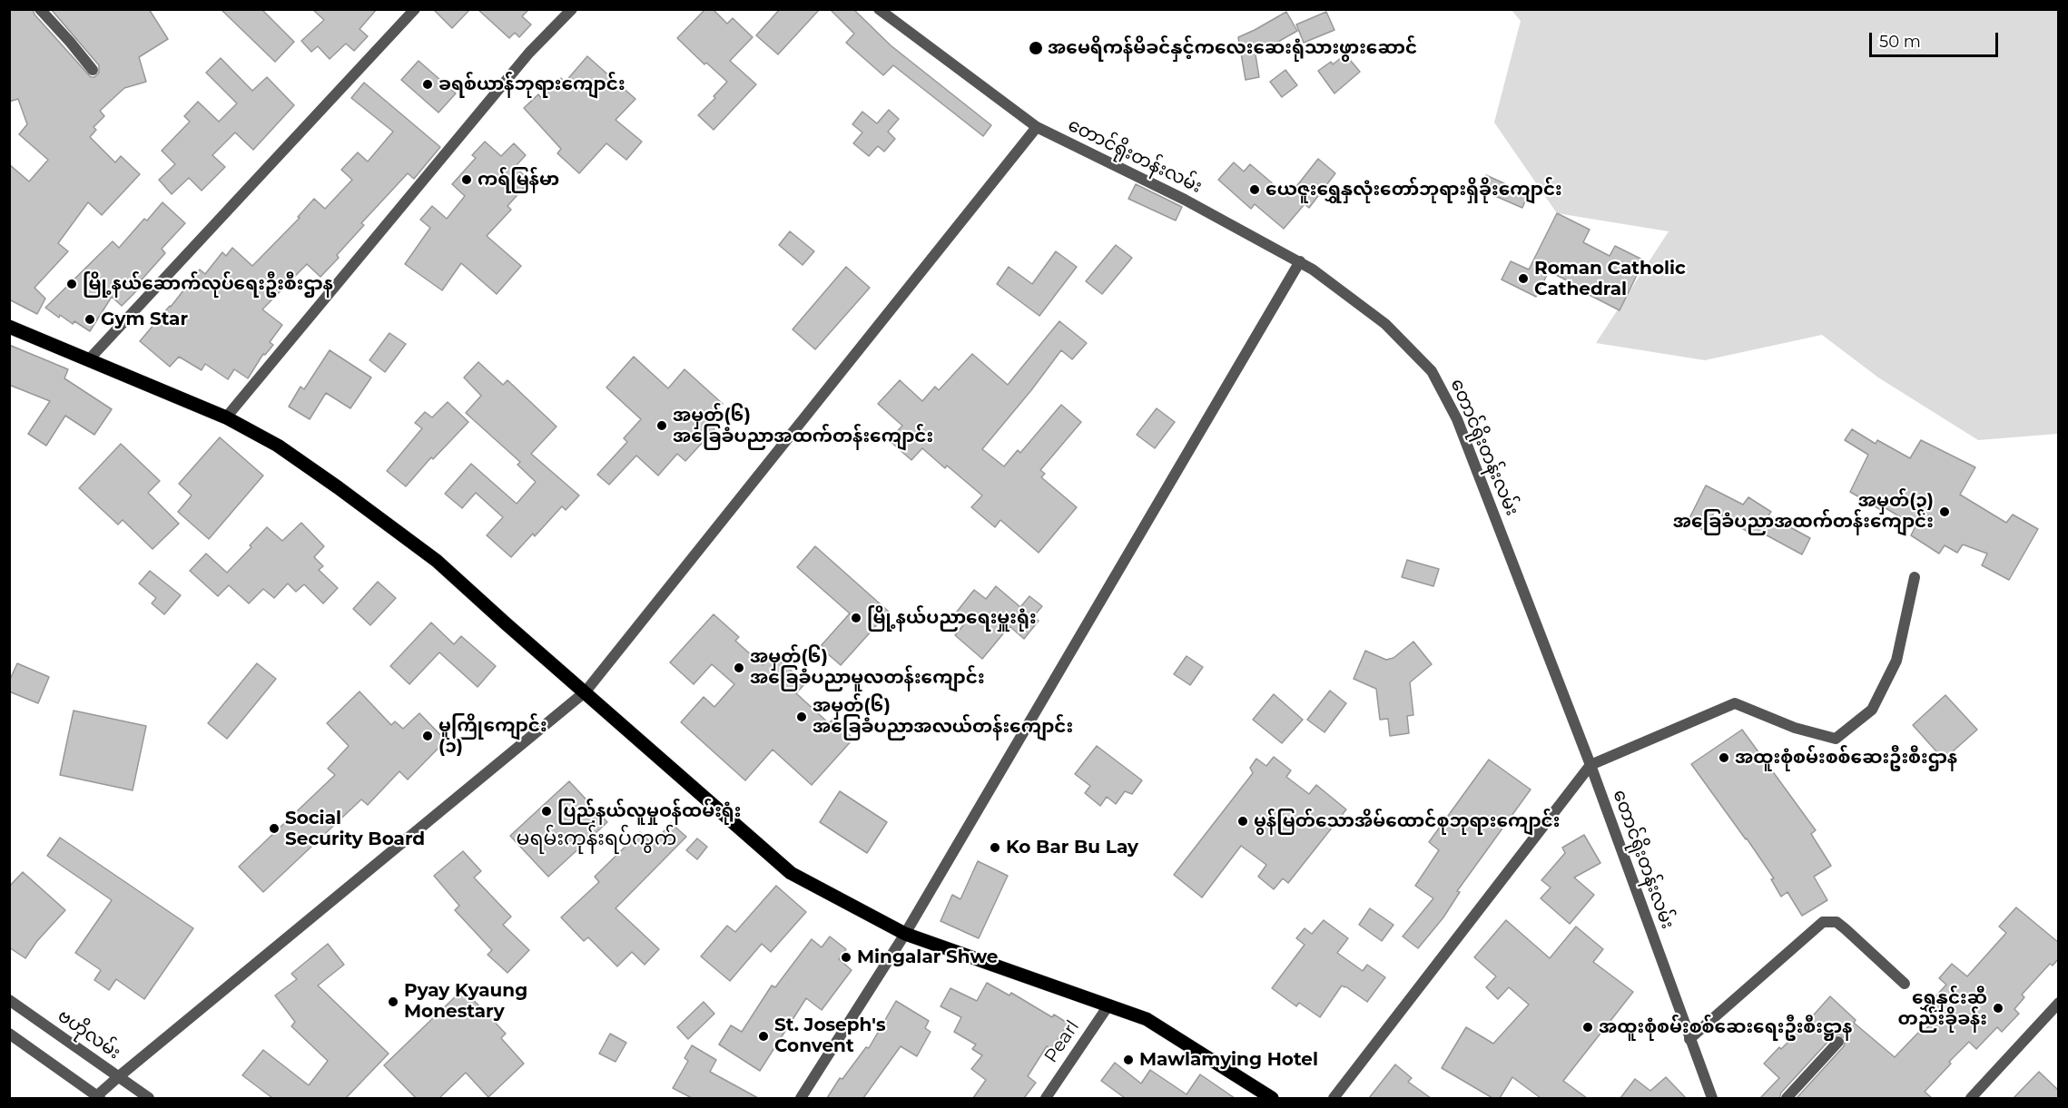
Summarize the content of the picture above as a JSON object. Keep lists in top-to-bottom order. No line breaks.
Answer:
{"streets":{"street":["တောင်ရိုးတန်းလမ်း","ဗဟိုလမ်း","Pearl"]},"districts":["မရမ်းကုန်းရပ်ကွက်"],"places":["အမေရိကန်မိခင်နှင့်ကလေးဆေးရုံသားဖွားဆောင်","ခရစ်ယာန်ဘုရားကျောင်း","ကရ်မြန်မာ","ယေဇူးရွှေနှလုံးတော်ဘုရားရှိခိုးကျောင်း","Roman Catholic Cathedral","မြို့နယ်ဆောက်လုပ်ရေးဦးစီးဌာန","Gym Star","အမှတ်(၆) အခြေခံပညာအထက်တန်းကျောင်း","အမှတ်(၃) အခြေခံပညာအထက်တန်းကျောင်း","မြို့နယ်ပညာရေးမှူးရုံး","အမှတ်(၆) အခြေခံပညာမူလတန်းကျောင်း","အမှတ်(၆) အခြေခံပညာအလယ်တန်းကျောင်း","မူကြိုကျောင်း (၁)","အထူးစုံစမ်းစစ်ဆေးဦးစီးဌာန","ပြည်နယ်လူမှုဝန်ထမ်းရုံး","မွန်မြတ်သောအိမ်ထောင်စုဘုရားကျောင်း","Social Security Board","Ko Bar Bu Lay","Mingalar Shwe","Pyay Kyaung Monestary","ရွှေနှင်းဆီ တည်းခိုခန်း","အထူးစုံစမ်းစစ်ဆေးရေးဦးစီးဋ္ဌာန","St. Joseph's Convent","Mawlamying Hotel"],"scale_bar":"50 m"}
